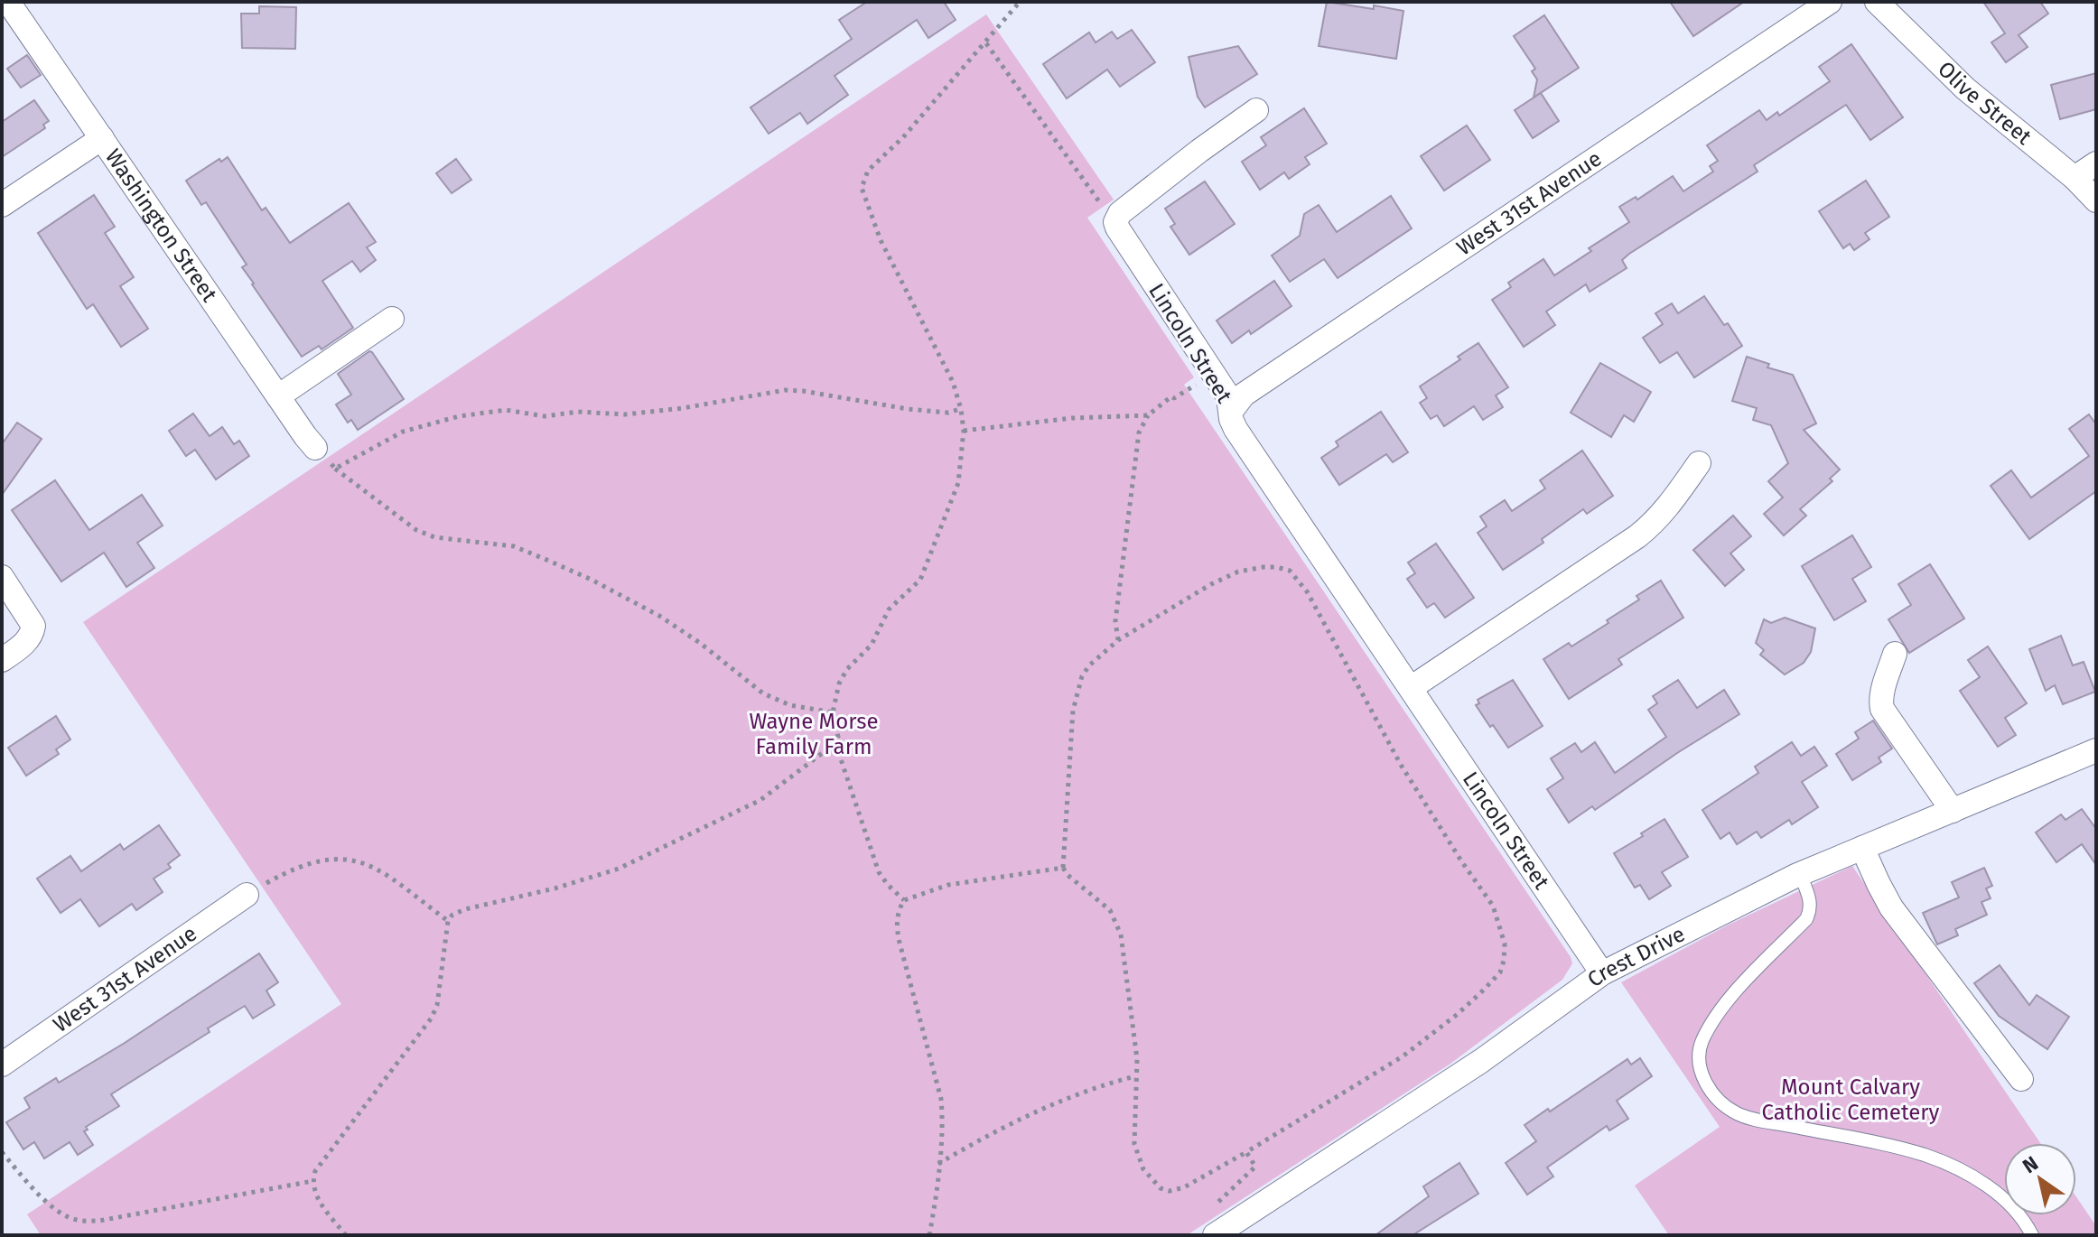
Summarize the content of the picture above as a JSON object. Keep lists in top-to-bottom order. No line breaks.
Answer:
{"streets":{"street":["Olive Street","West 31st Avenue","Washington Street","Lincoln Street","Crest Drive"]},"crossings":[["West 31st Avenue","Lincoln Street"],["Lincoln Street","Crest Drive"]],"parks":["Wayne Morse Family Farm","Mount Calvary Catholic Cemetery"],"north":"top left"}
